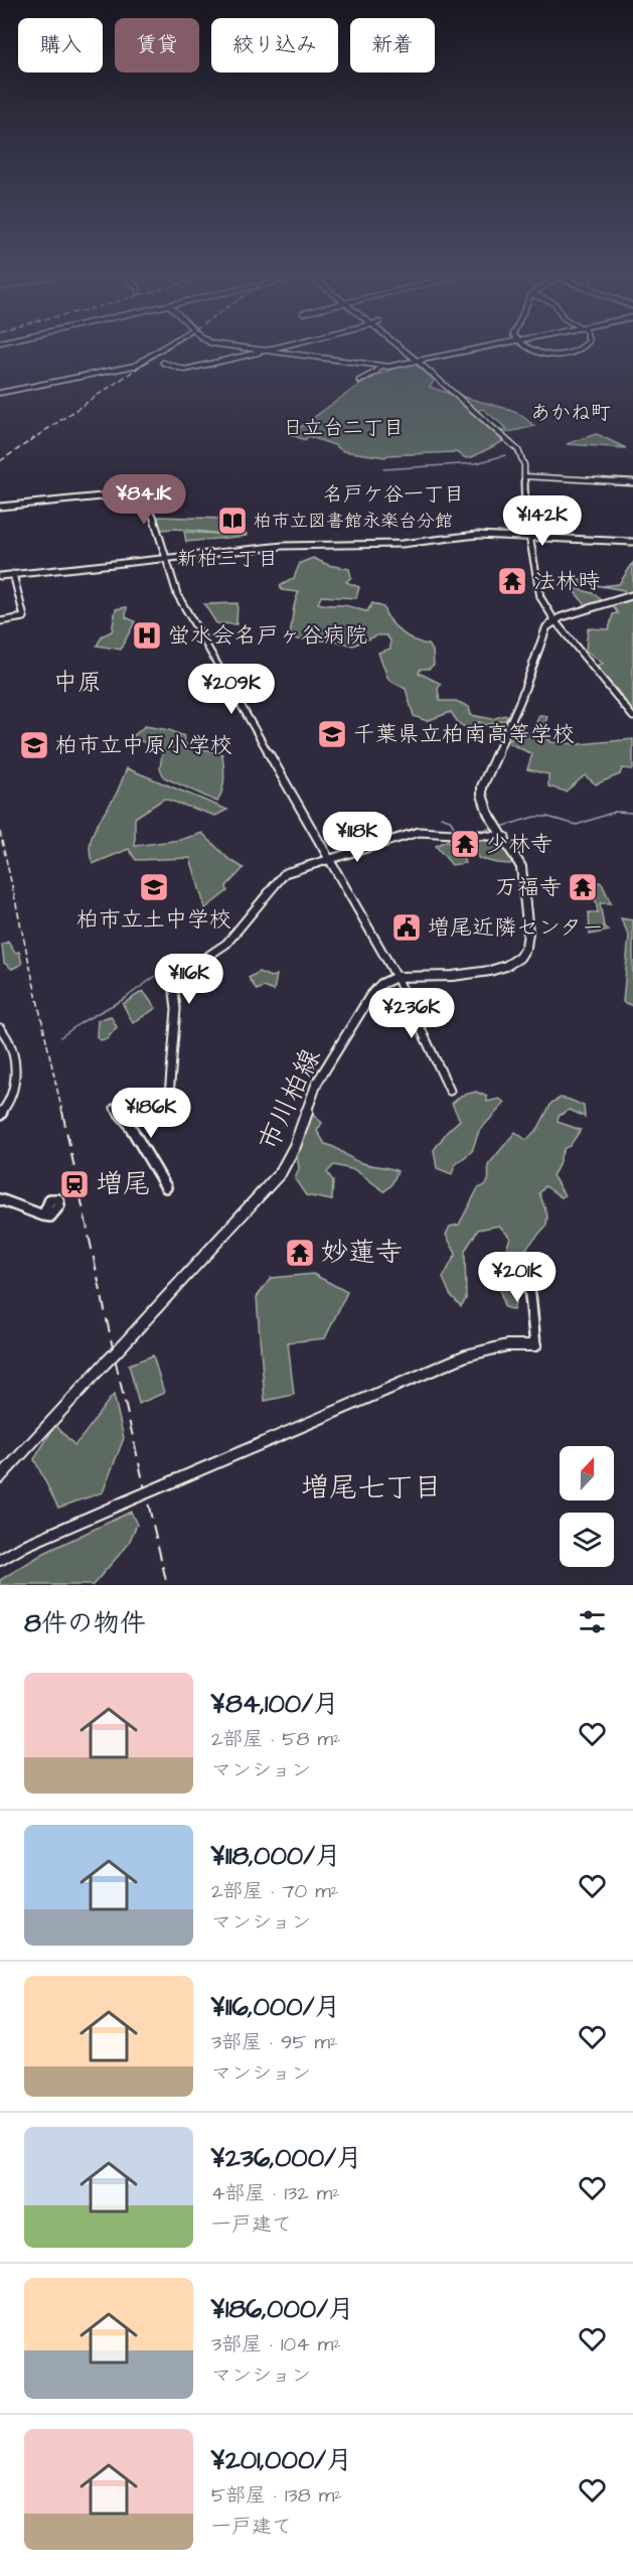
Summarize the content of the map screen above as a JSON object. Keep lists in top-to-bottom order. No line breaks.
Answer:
{"streets":{"main road":["市川柏線"]},"districts":["あかね町","日立台二丁目","名戸ケ谷一丁目","新柏三丁目","中原","増尾七丁目"],"places":{"library":["柏市立図書館永楽台分館"],"temple":["法林時","少林寺","万福寺","妙蓮寺"],"hospital":["蛍水会名戸ヶ谷病院"],"school or university":["千葉県立柏南高等学校","柏市立中原小学校","柏市立土中学校"],"public building":["増尾近隣センター"],"station":["増尾"]},"north":"top","page":{"chip":["購入","賃貸","絞り込み","新着"],"price":["¥84.1K","¥142K","¥209K","¥118K","¥116K","¥236K","¥186K","¥201K"],"heading":"8件の物件","list":[{"name":"¥84,100/月","note":"2部屋 · 58 m² · マンション"},{"name":"¥118,000/月","note":"2部屋 · 70 m² · マンション"},{"name":"¥116,000/月","note":"3部屋 · 95 m² · マンション"},{"name":"¥236,000/月","note":"4部屋 · 132 m² · 一戸建て"},{"name":"¥186,000/月","note":"3部屋 · 104 m² · マンション"},{"name":"¥201,000/月","note":"5部屋 · 138 m² · 一戸建て"}]}}
